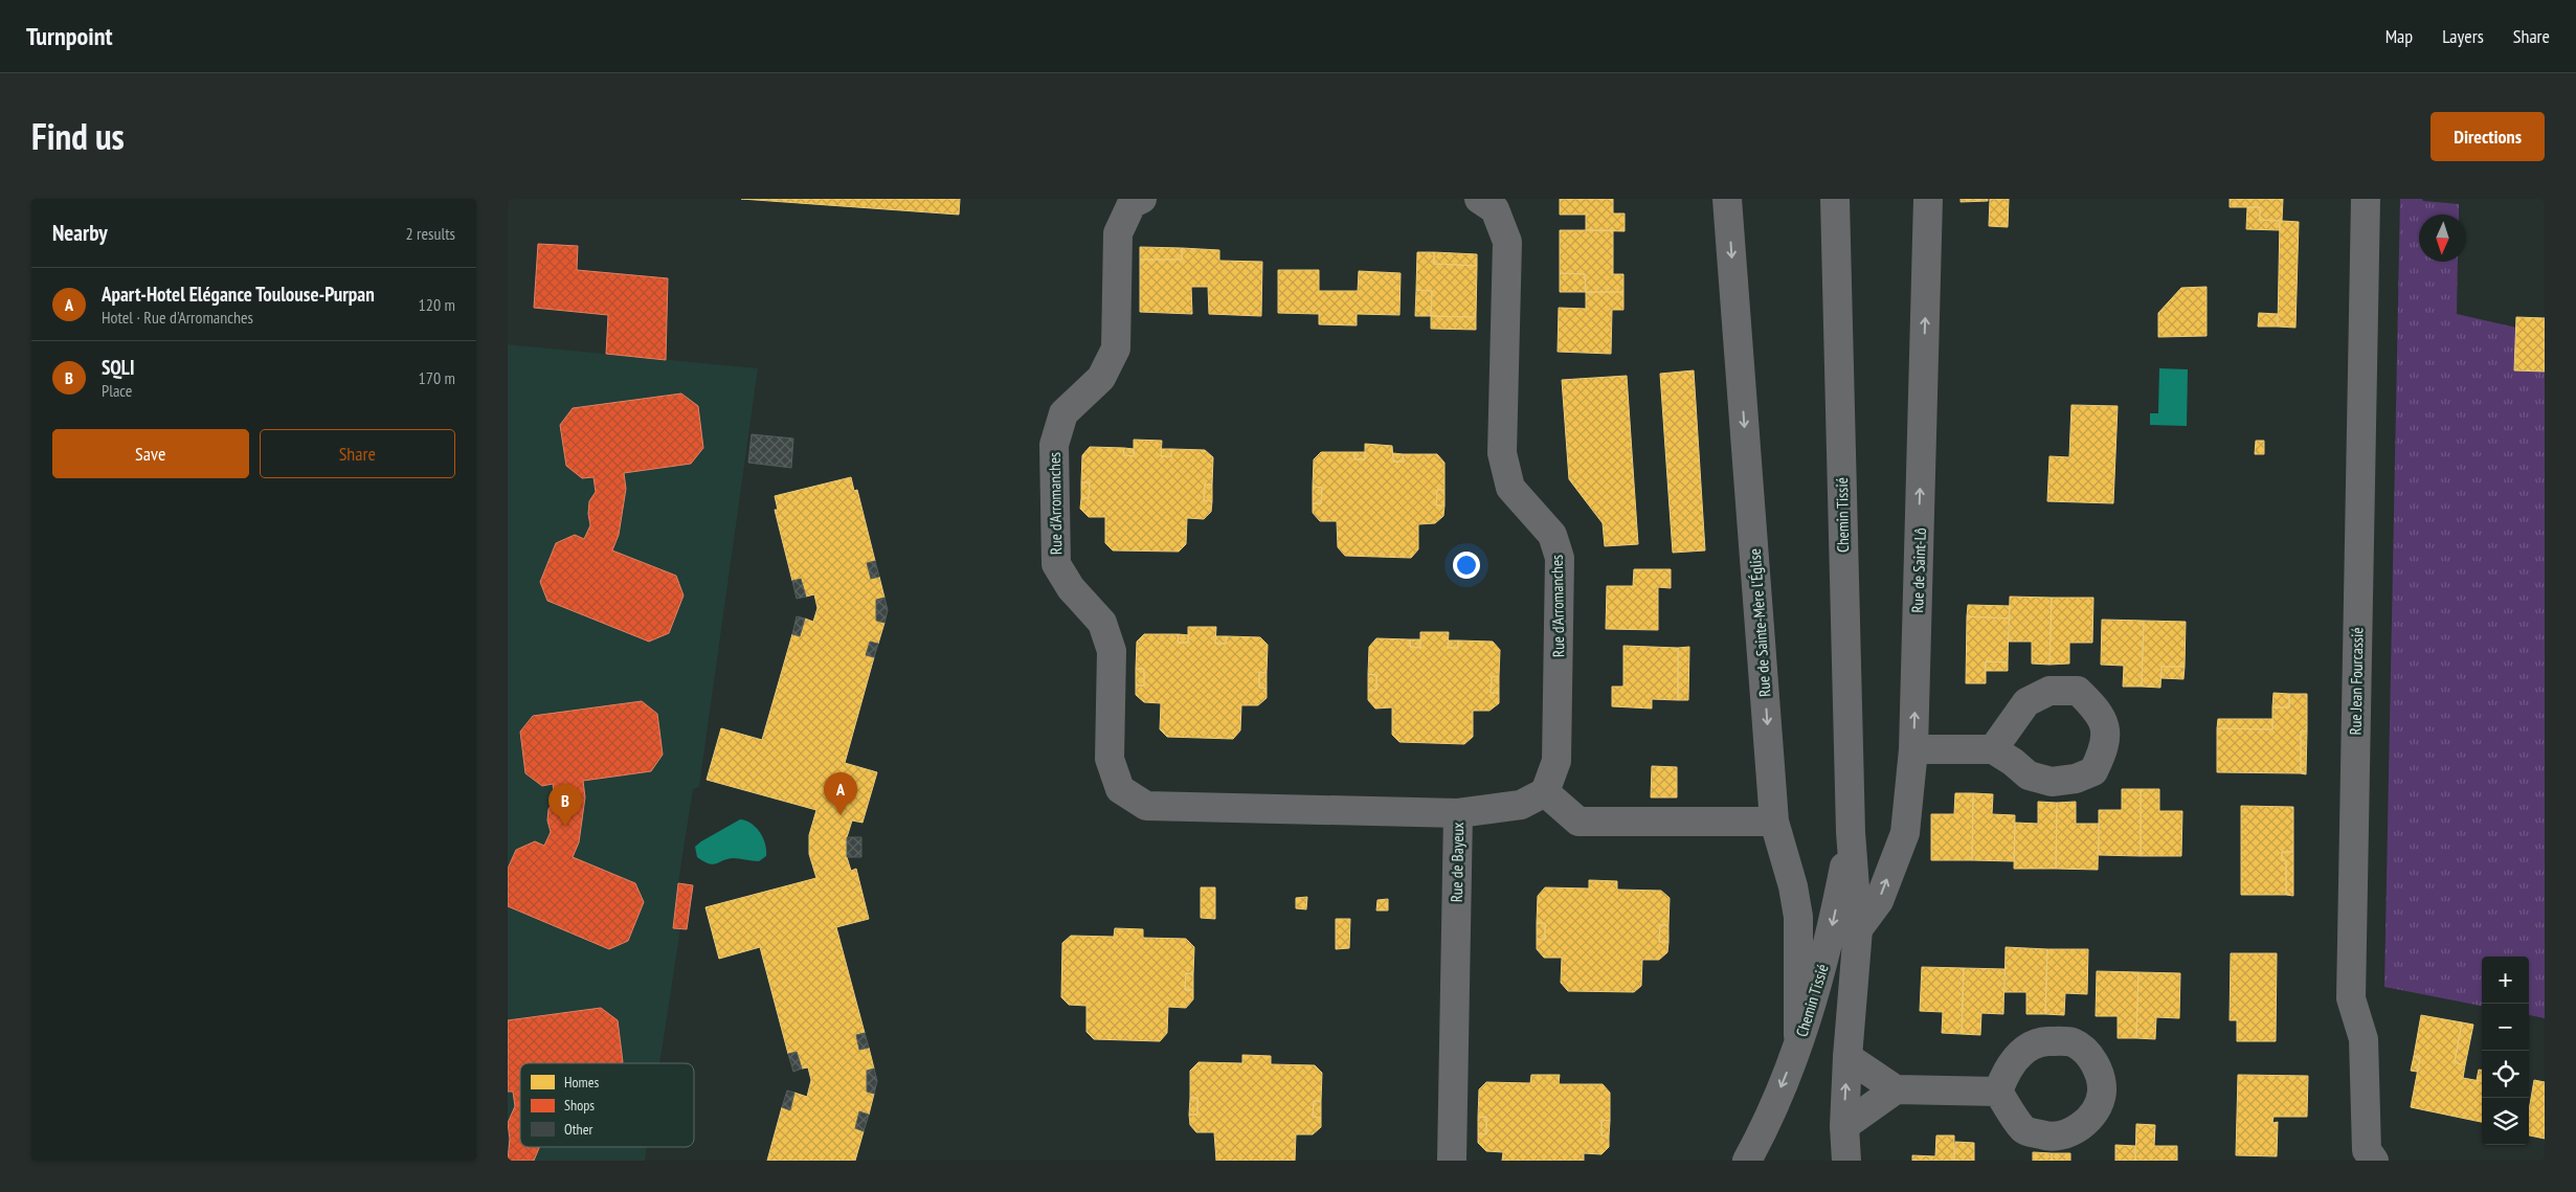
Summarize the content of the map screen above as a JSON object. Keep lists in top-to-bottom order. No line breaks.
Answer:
{"streets":{"street":["Rue d'Arromanches","Chemin Tissié","Rue de Saint-Lô","Rue de Sainte-Mère l'Église","Rue Jean Fourcassié","Rue de Bayeux"]},"crossings":[["Rue d'Arromanches","Rue de Bayeux"],["Chemin Tissié","Rue de Saint-Lô"],["Chemin Tissié","Rue de Sainte-Mère l'Église"]],"one_way":["Rue de Saint-Lô","Rue de Sainte-Mère l'Église"],"legend":["Homes","Shops","Other"],"north":"bottom","page":{"header":"Turnpoint","nav":["Map","Layers","Share"],"title":"Find us","buttons":["Directions",["Save","Share"]],"heading":["Nearby","2 results"],"list":[{"mark":"A","name":"Apart-Hotel Elégance Toulouse-Purpan","note":"Hotel · Rue d'Arromanches","value":"120 m"},{"mark":"B","name":"SQLI","note":"Place","value":"170 m"}],"pins":["A","B"],"map_buttons":["+","−"]}}
